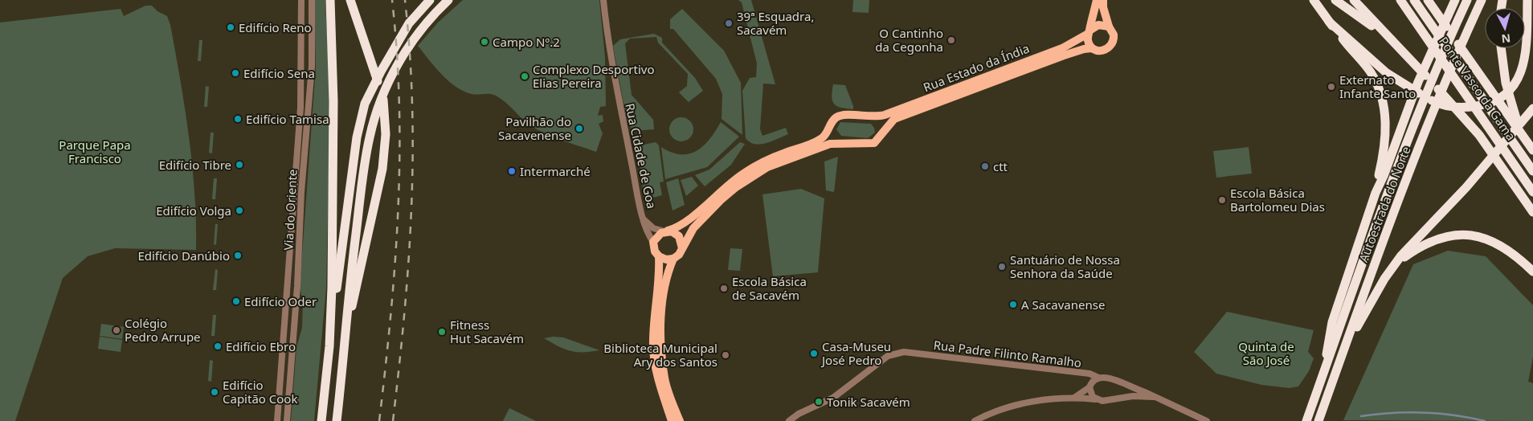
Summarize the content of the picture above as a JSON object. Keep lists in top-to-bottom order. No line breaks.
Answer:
{"streets":{"highway":["Ponte Vasco da Gama","Autoestrada do Norte"],"main road":["Rua Estado da Índia"],"street":["Rua Cidade de Goa","Via do Oriente","Rua Padre Filinto Ramalho"]},"crossings":[["Rua Estado da Índia","Rua Cidade de Goa"]],"parks":["Parque Papa Francisco","Quinta de São José"],"places":["39ª Esquadra, Sacavém","Edifício Reno","O Cantinho da Cegonha","Campo Nº.2","Edifício Sena","Complexo Desportivo Elias Pereira","Externato Infante Santo","Edifício Tamisa","Pavilhão do Sacavenense","Edifício Tibre","ctt","Intermarché","Escola Básica Bartolomeu Dias","Edifício Volga","Edifício Danúbio","Santuário de Nossa Senhora da Saúde","Escola Básica de Sacavém","Edifício Oder","A Sacavanense","Colégio Pedro Arrupe","Fitness Hut Sacavém","Edifício Ebro","Casa-Museu José Pedro","Biblioteca Municipal Ary dos Santos","Edifício Capitão Cook","Tonik Sacavém"],"north":"bottom"}
